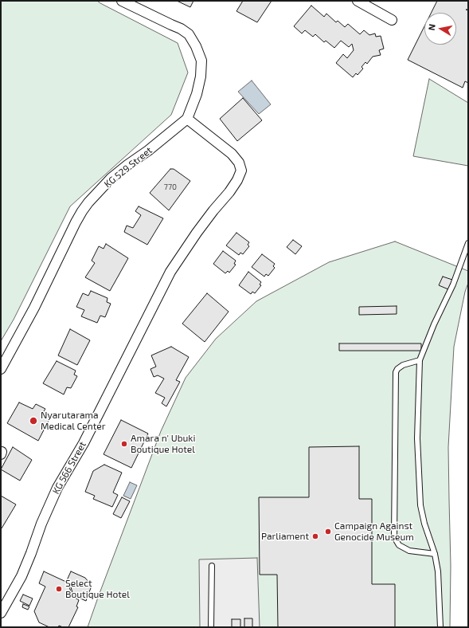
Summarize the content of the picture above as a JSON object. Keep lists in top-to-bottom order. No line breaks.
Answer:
{"streets":{"street":["KG 529 Street","KG 566 Street"]},"crossings":[["KG 529 Street","KG 566 Street"]],"places":["Nyarutarama Medical Center","Amara n' Ubuki Boutique Hotel","Campaign Against Genocide Museum","Parliament","Select Boutique Hotel"],"house_numbers":["770"],"north":"left"}
